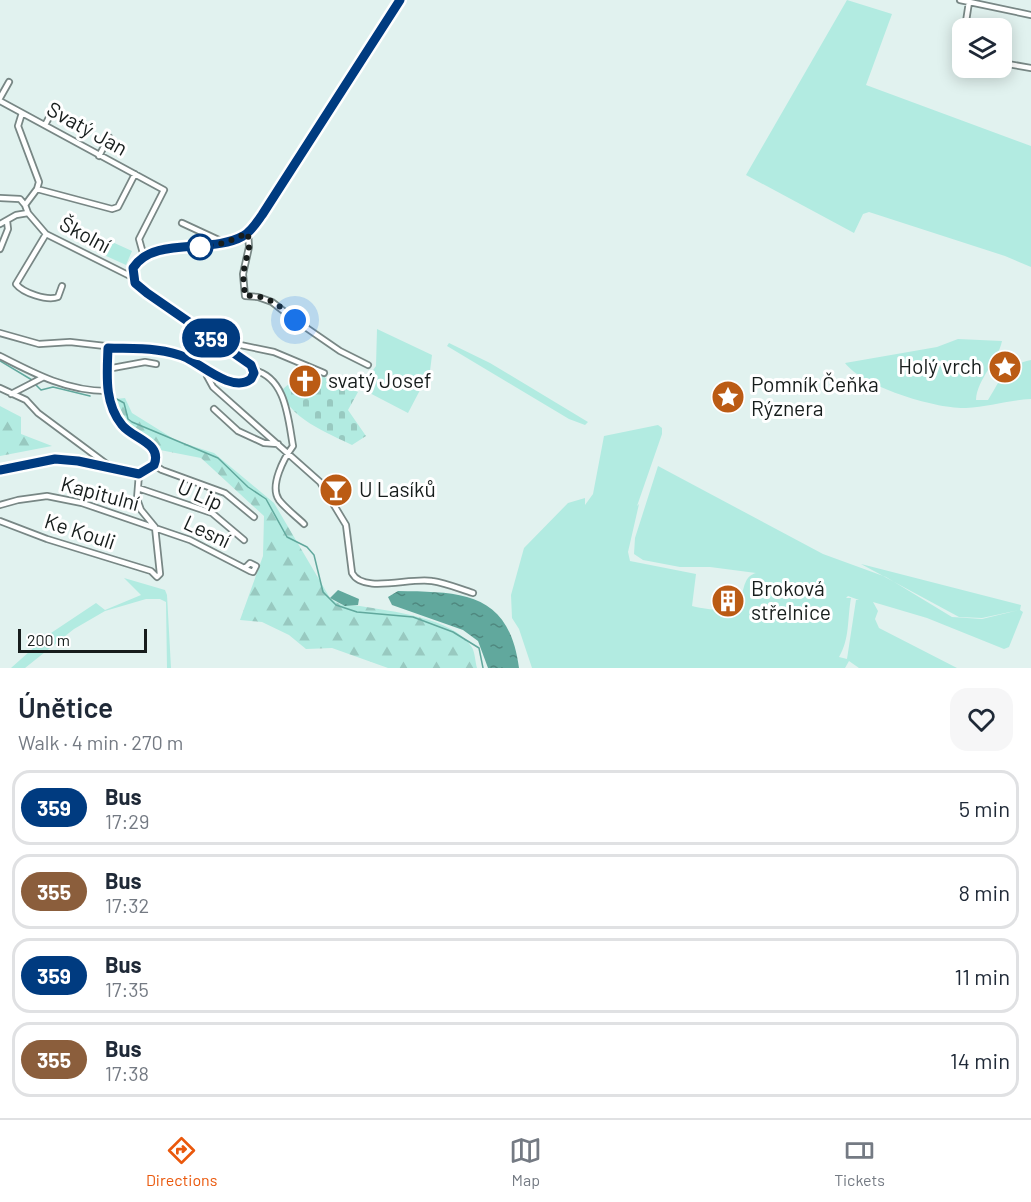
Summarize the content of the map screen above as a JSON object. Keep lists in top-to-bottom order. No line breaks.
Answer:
{"streets":{"street":["Svatý Jan","Školní","Kapitulní","U Lip","Ke Kouli","Lesní"]},"crossings":[["Kapitulní","Ke Kouli"],["Kapitulní","Lesní"],["Ke Kouli","Lesní"]],"places":{"place":["Holý vrch","Pomník Čeňka Rýznera"],"church":["svatý Josef"],"bar":["U Lasíků"],"building":["Broková střelnice"]},"lines":["bus line 359"],"scale_bar":"200 m","page":{"on_map":"359","scale":"200 m","heading":["Únětice","Walk · 4 min · 270 m"],"list":[{"mark":"359","name":"Bus","note":"17:29","value":"5 min"},{"mark":"355","name":"Bus","note":"17:32","value":"8 min"},{"mark":"359","name":"Bus","note":"17:35","value":"11 min"},{"mark":"355","name":"Bus","note":"17:38","value":"14 min"}],"tabs":["Directions","Map","Tickets"]}}
